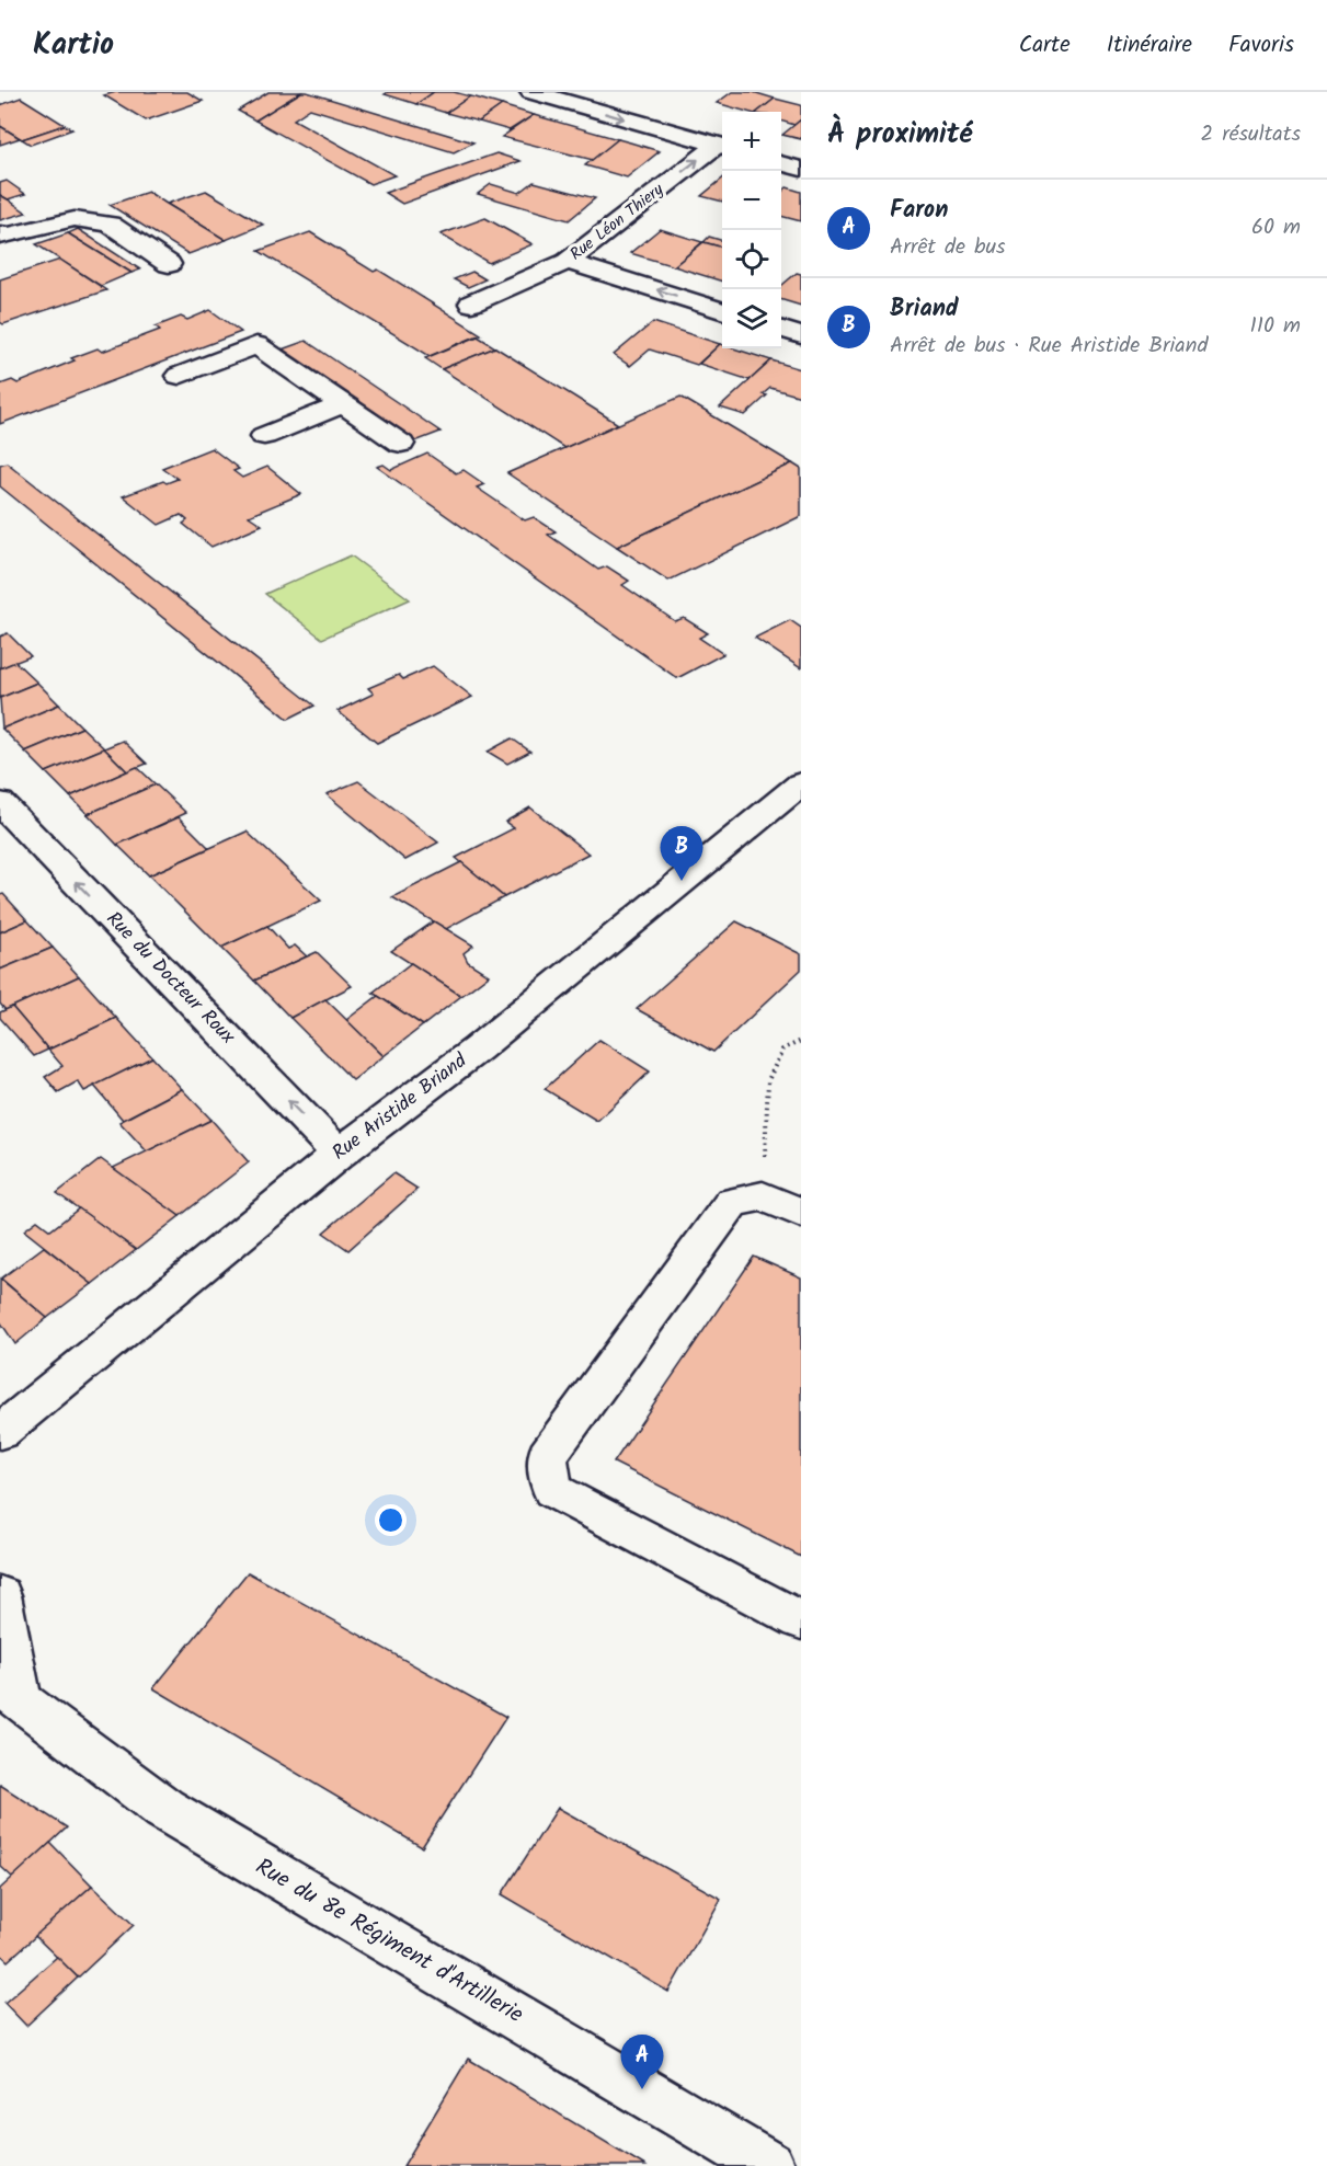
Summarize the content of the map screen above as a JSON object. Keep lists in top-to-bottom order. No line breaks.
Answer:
{"streets":{"street":["Rue Léon Thiery","Rue du Docteur Roux","Rue Aristide Briand","Rue du 8e Régiment d'Artillerie"]},"crossings":[["Rue du Docteur Roux","Rue Aristide Briand"]],"one_way":["Rue Léon Thiery","Rue du Docteur Roux"],"page":{"header":"Kartio","nav":["Carte","Itinéraire","Favoris"],"heading":["À proximité","2 résultats"],"map_buttons":["+","−"],"list":[{"mark":"A","name":"Faron","note":"Arrêt de bus","value":"60 m"},{"mark":"B","name":"Briand","note":"Arrêt de bus · Rue Aristide Briand","value":"110 m"}],"pins":["B","A"]}}
